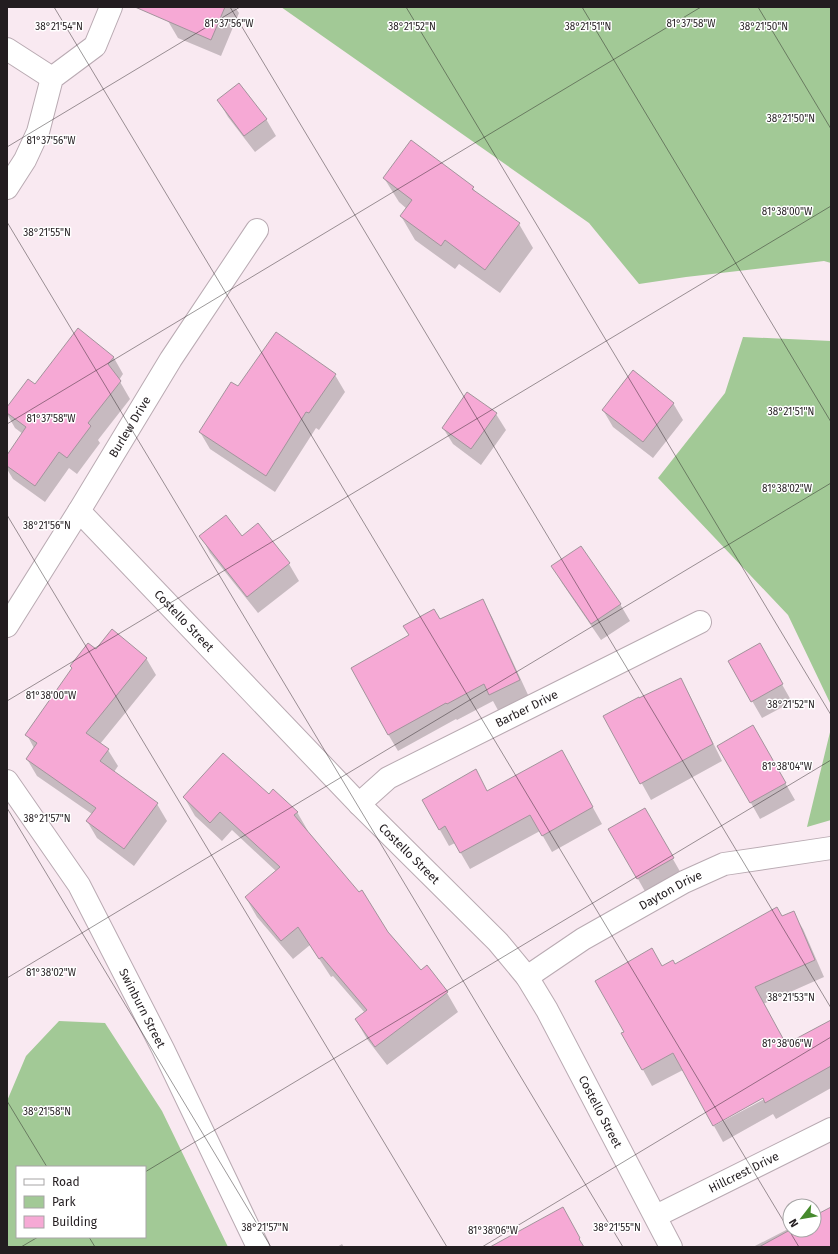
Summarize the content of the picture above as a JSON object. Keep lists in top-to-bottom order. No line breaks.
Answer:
{"streets":{"street":["Burlew Drive","Costello Street","Barber Drive","Dayton Drive","Swinburn Street","Hillcrest Drive"]},"crossings":[["Burlew Drive","Costello Street"],["Costello Street","Barber Drive"],["Costello Street","Dayton Drive"],["Costello Street","Hillcrest Drive"]],"legend":["Road","Park","Building"],"north":"bottom left","coordinates":["81°37'56\"W","81°37'58\"W","38°21'54\"N","38°21'52\"N","38°21'51\"N","38°21'50\"N","81°38'00\"W","38°21'55\"N","81°38'02\"W","38°21'56\"N","81°38'04\"W","38°21'57\"N","38°21'53\"N","81°38'06\"W","38°21'58\"N"]}
